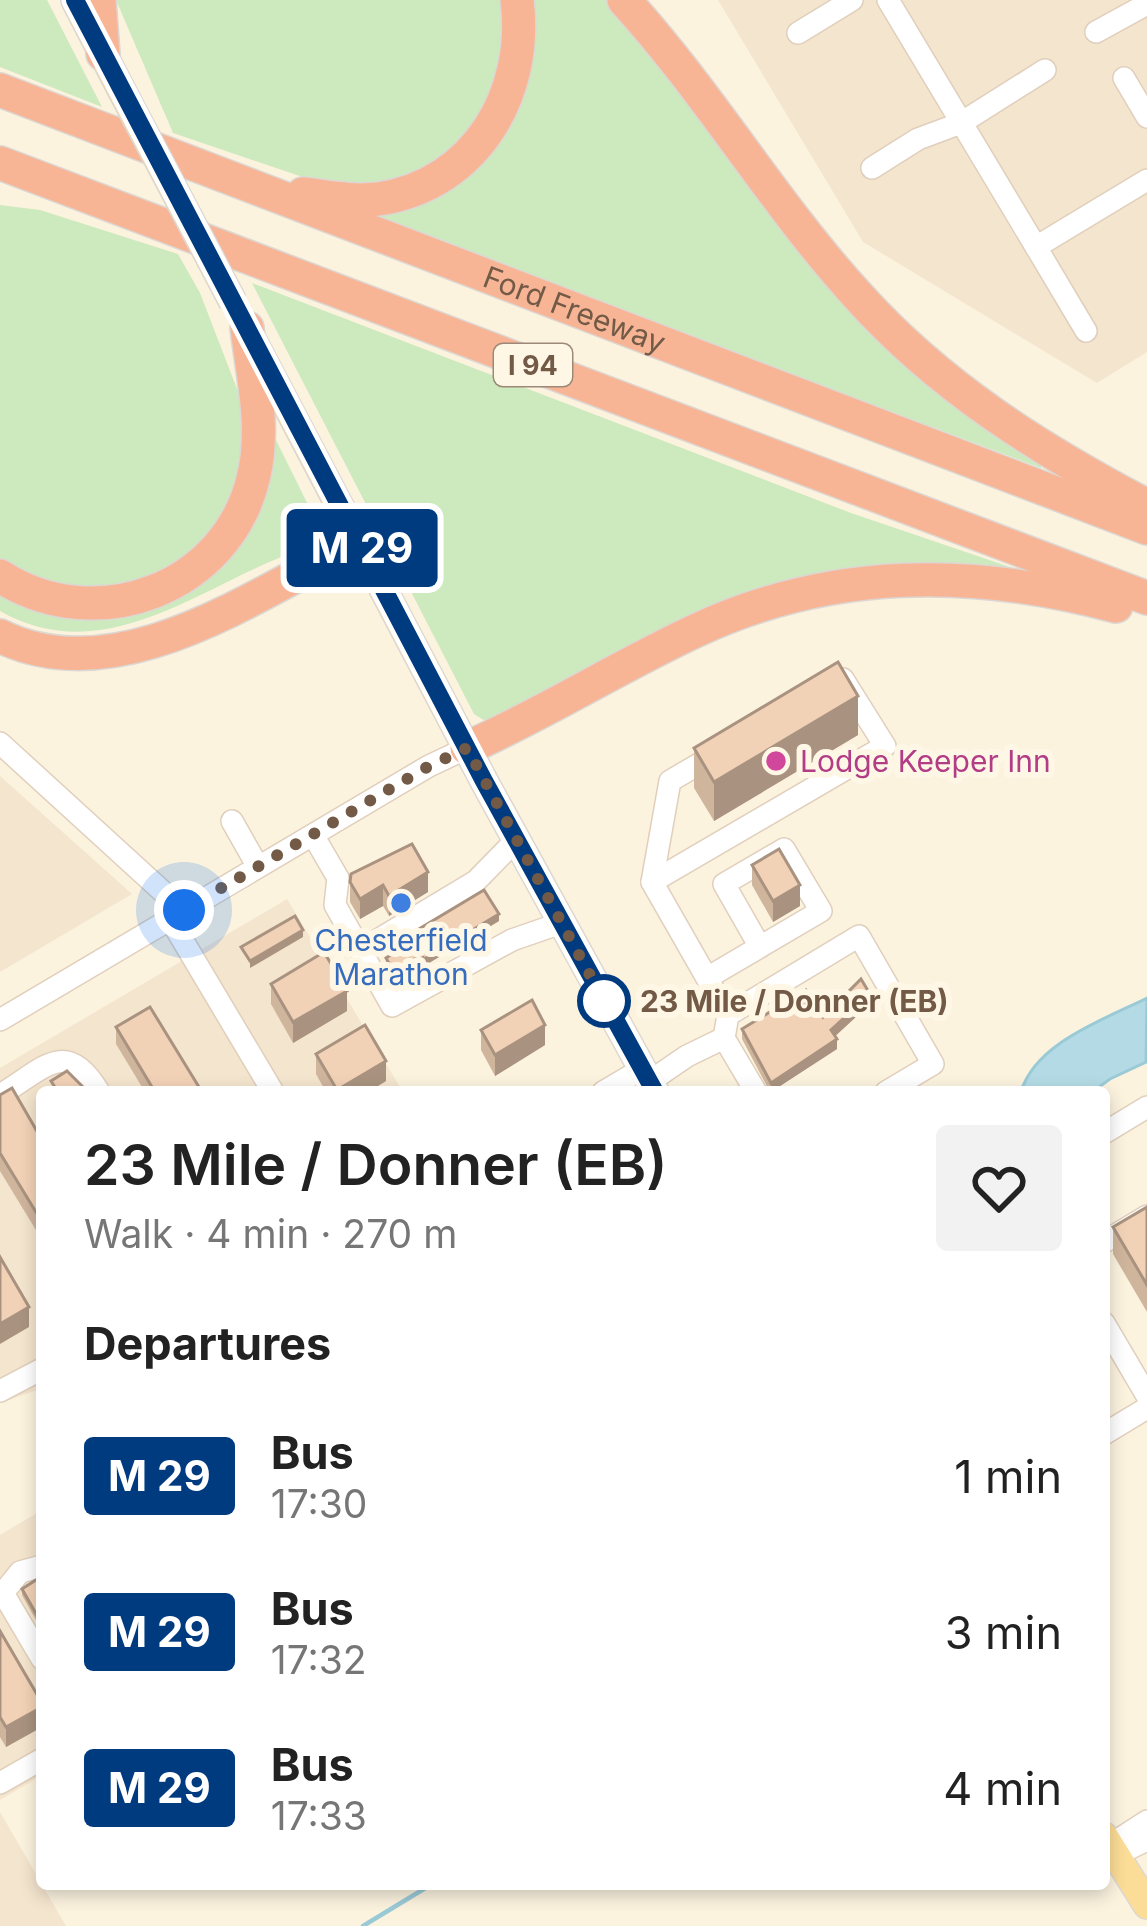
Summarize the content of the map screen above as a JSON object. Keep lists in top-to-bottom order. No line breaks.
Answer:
{"streets":{"highway":["Ford Freeway","I 94"]},"places":["Lodge Keeper Inn","Chesterfield Marathon","23 Mile / Donner (EB)"],"page":{"on_map":"M 29","heading":[["23 Mile / Donner (EB)","Walk · 4 min · 270 m"],"Departures"],"list":[{"mark":"M 29","name":"Bus","note":"17:30","value":"1 min"},{"mark":"M 29","name":"Bus","note":"17:32","value":"3 min"},{"mark":"M 29","name":"Bus","note":"17:33","value":"4 min"}]}}
